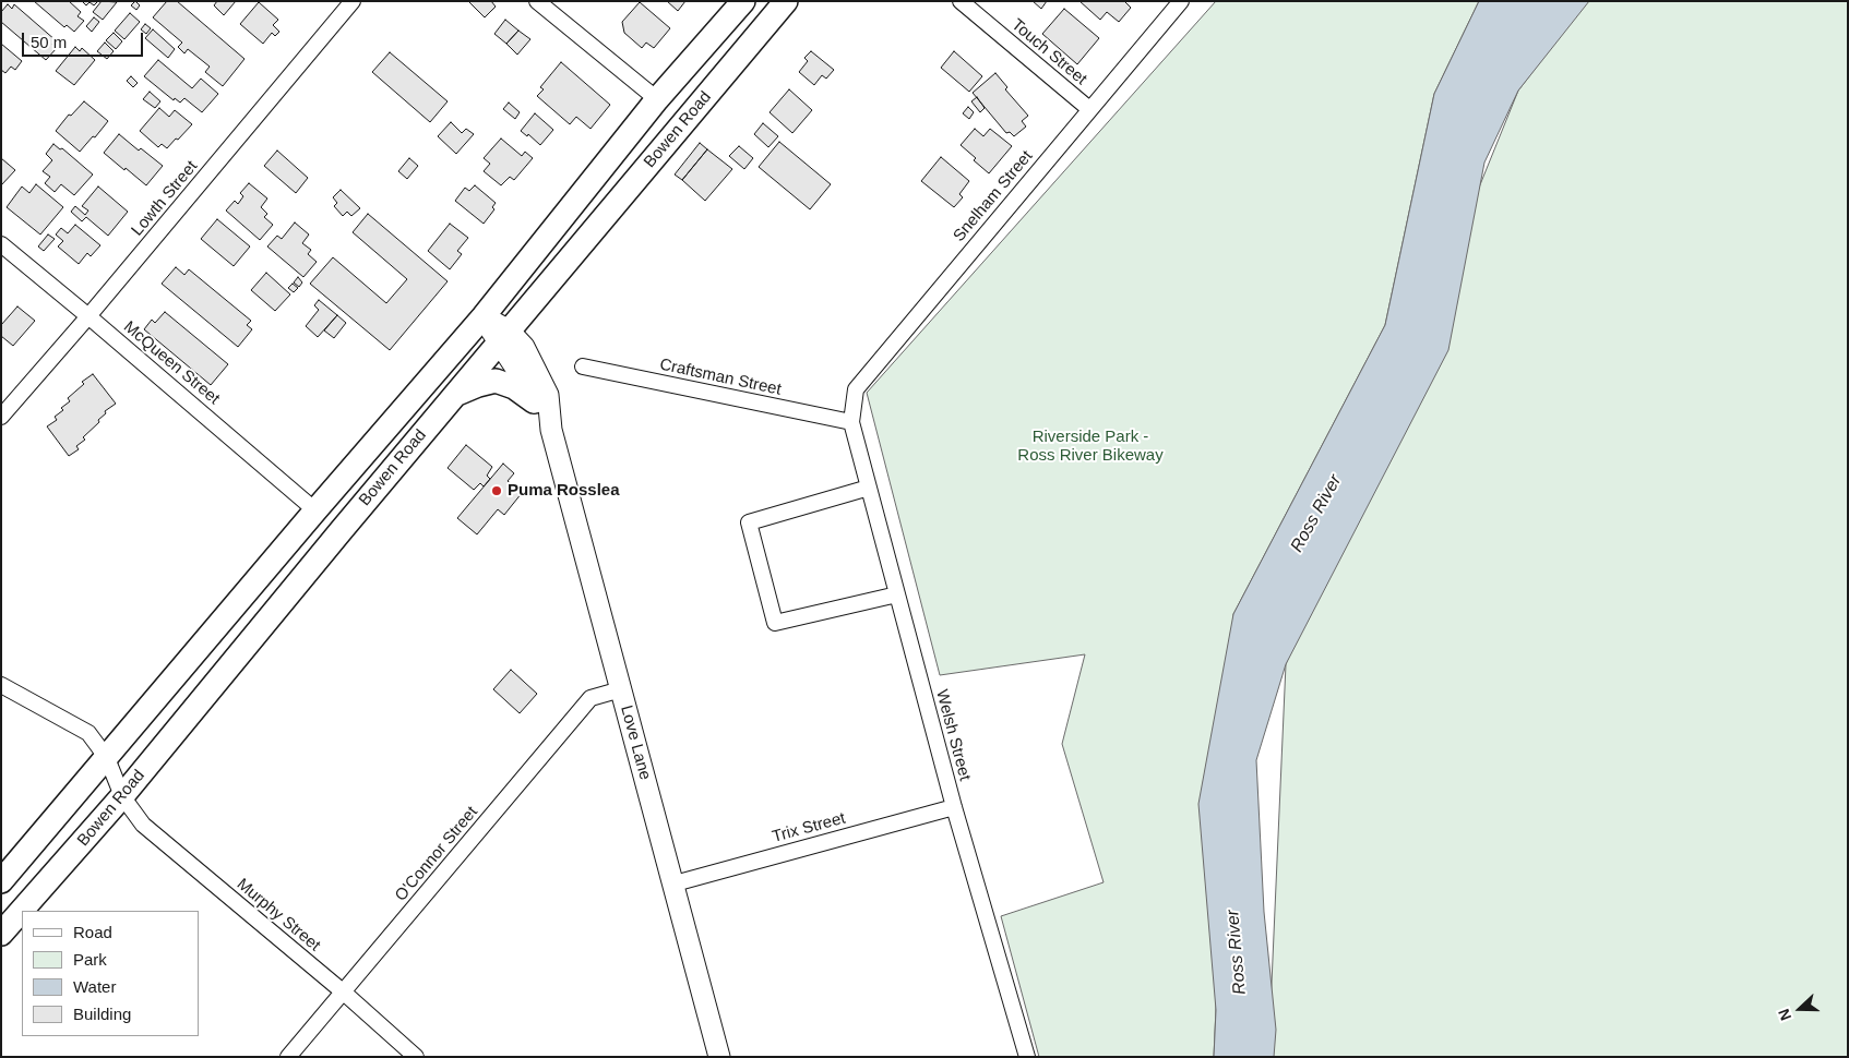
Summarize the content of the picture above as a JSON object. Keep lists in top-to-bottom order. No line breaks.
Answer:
{"streets":{"main road":["Bowen Road"],"street":["Touch Street","Snelham Street","Lowth Street","McQueen Street","Craftsman Street","Welsh Street","Love Lane","Trix Street","O'Connor Street","Murphy Street"]},"crossings":[["Touch Street","Snelham Street"],["Bowen Road","McQueen Street"],["Bowen Road","Love Lane"],["Bowen Road","Murphy Street"],["Snelham Street","Craftsman Street"],["Snelham Street","Welsh Street"],["Lowth Street","McQueen Street"],["Craftsman Street","Welsh Street"],["Welsh Street","Trix Street"],["Love Lane","Trix Street"],["Love Lane","O'Connor Street"],["O'Connor Street","Murphy Street"]],"water":["Ross River"],"parks":["Riverside Park - Ross River Bikeway"],"places":["Puma Rosslea"],"legend":["Road","Park","Water","Building"],"scale_bar":"50 m","north":"left"}
